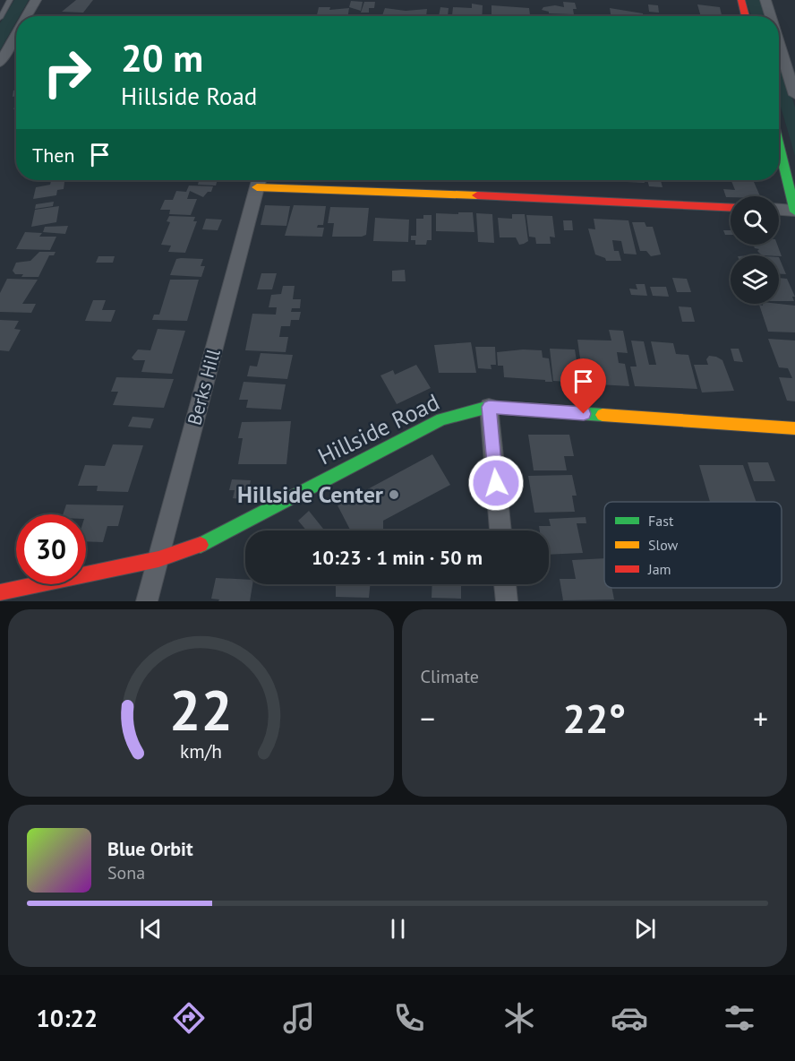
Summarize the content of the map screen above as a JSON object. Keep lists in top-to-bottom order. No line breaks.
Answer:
{"streets":{"street":["Berks Hill","Hillside Road"]},"crossings":[["Berks Hill","Hillside Road"]],"places":["Hillside Center"],"legend":["Fast","Slow","Jam"],"page":{"turn":["20 m","Hillside Road"],"then":"Then","limit":"30","trip":"10:23 · 1 min · 50 m","tile":"Climate","heat":["−","22°","+"],"song":["Blue Orbit","Sona"],"tabs":"10:22","gauge":["22","km/h"]}}
